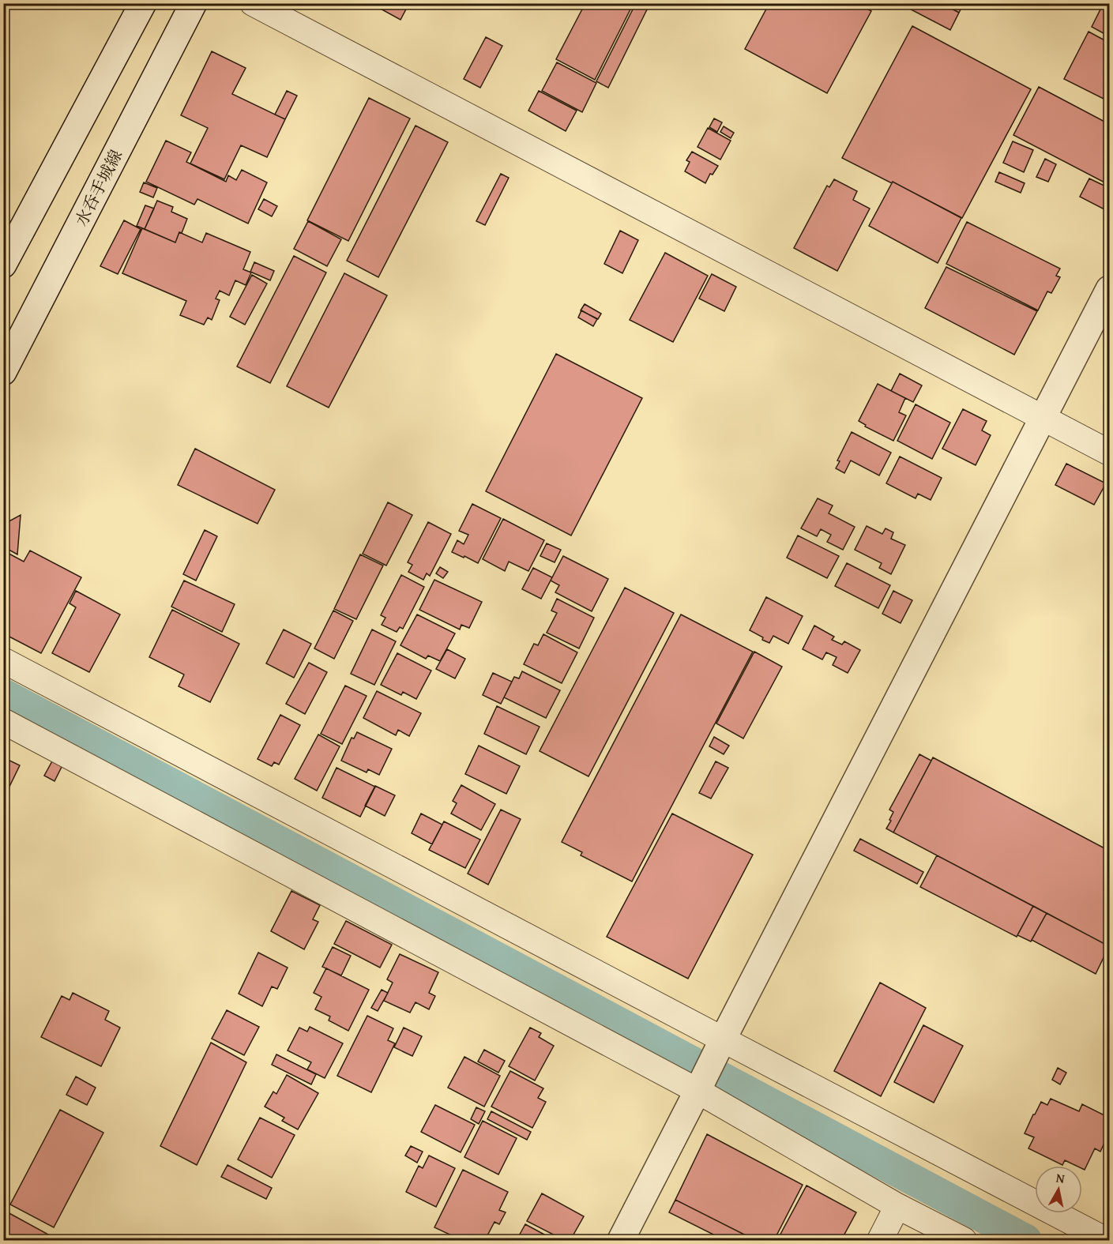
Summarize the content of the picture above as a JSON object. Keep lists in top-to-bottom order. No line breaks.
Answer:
{"streets":{"street":["水呑手城線"]},"north":"top"}
